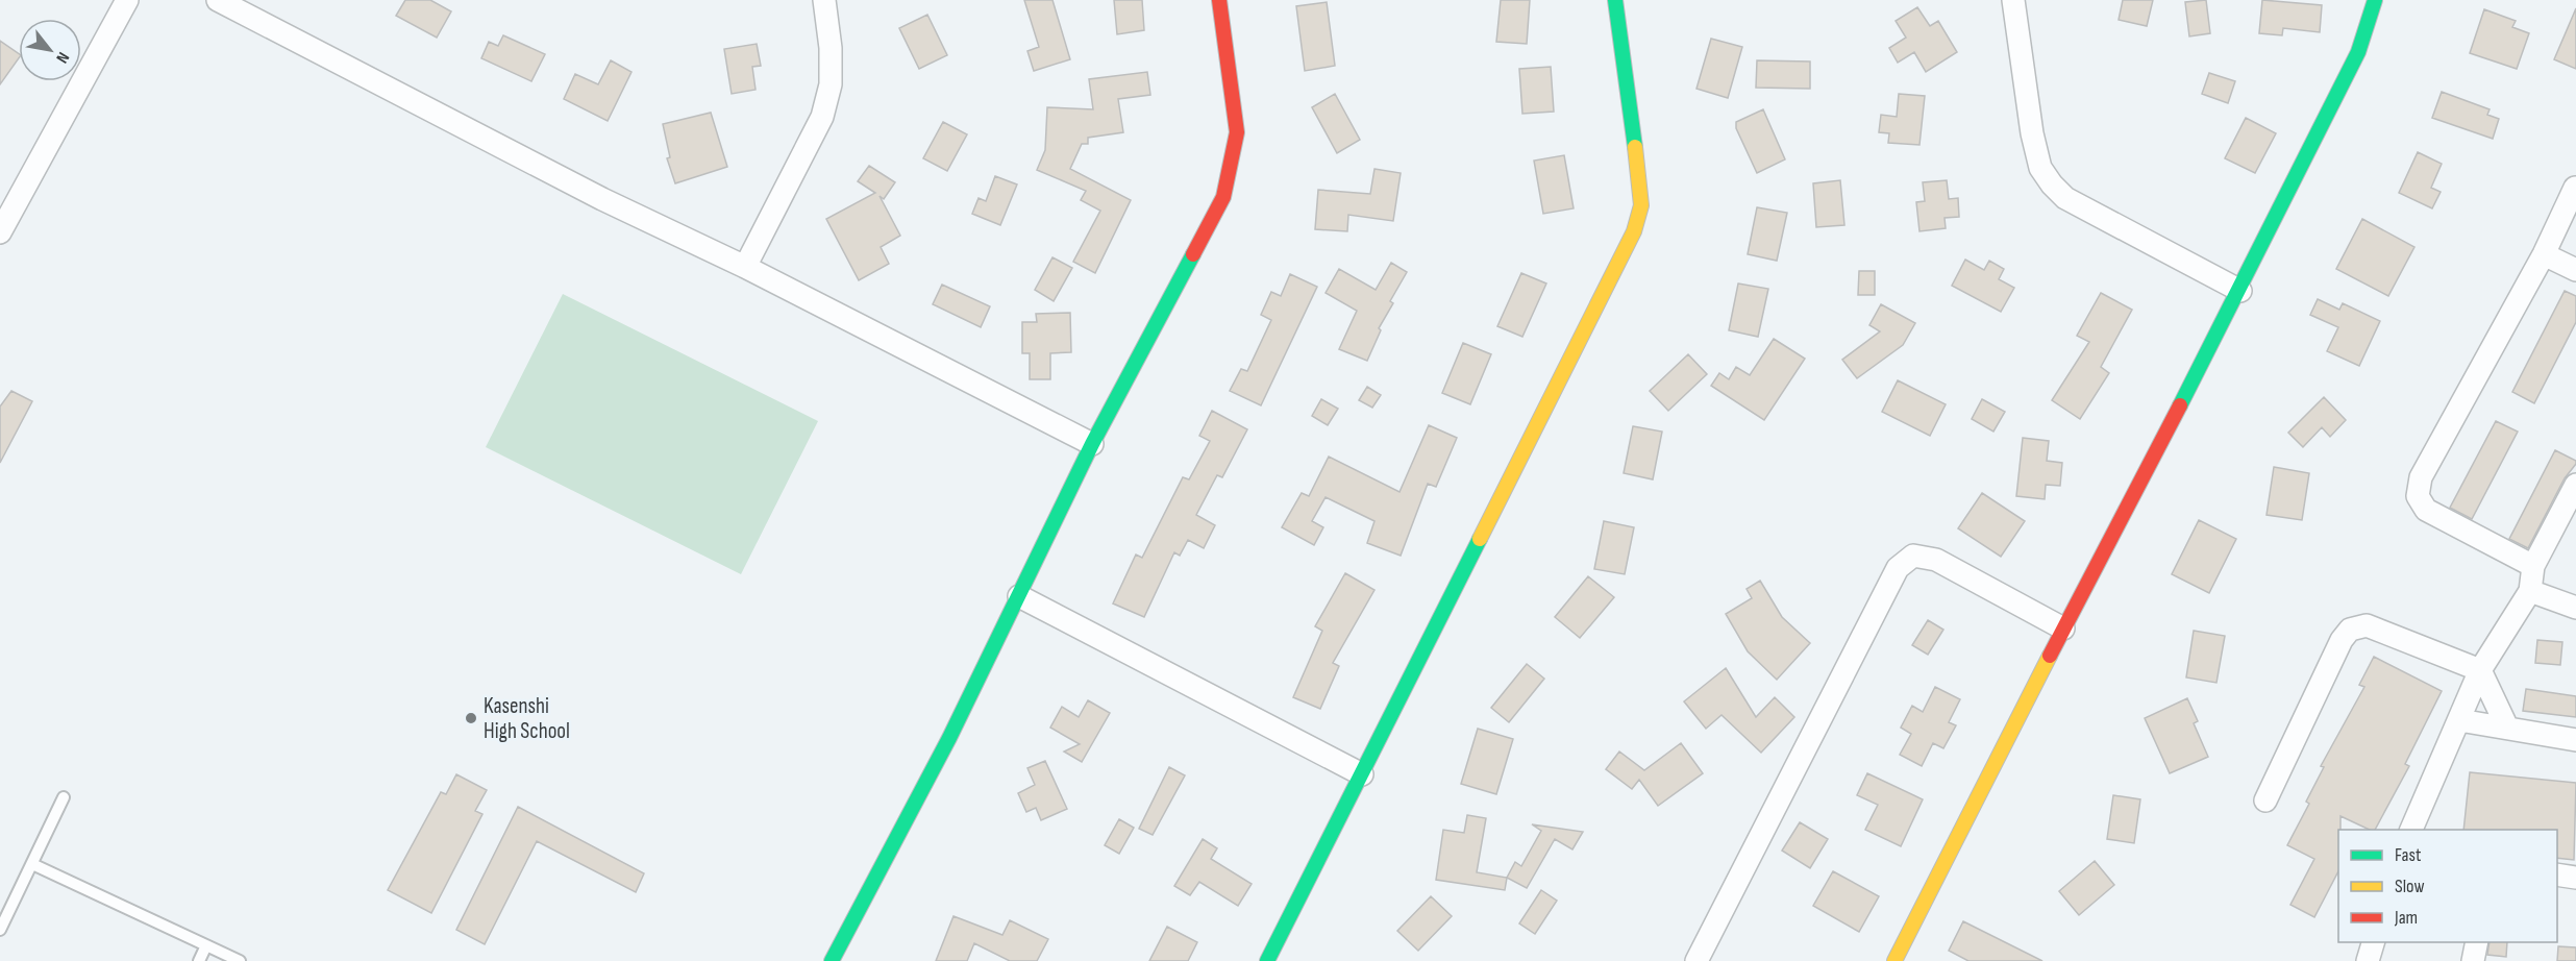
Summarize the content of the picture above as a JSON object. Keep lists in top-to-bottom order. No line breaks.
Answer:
{"places":["Kasenshi High School"],"legend":["Fast","Slow","Jam"],"north":"bottom right"}
